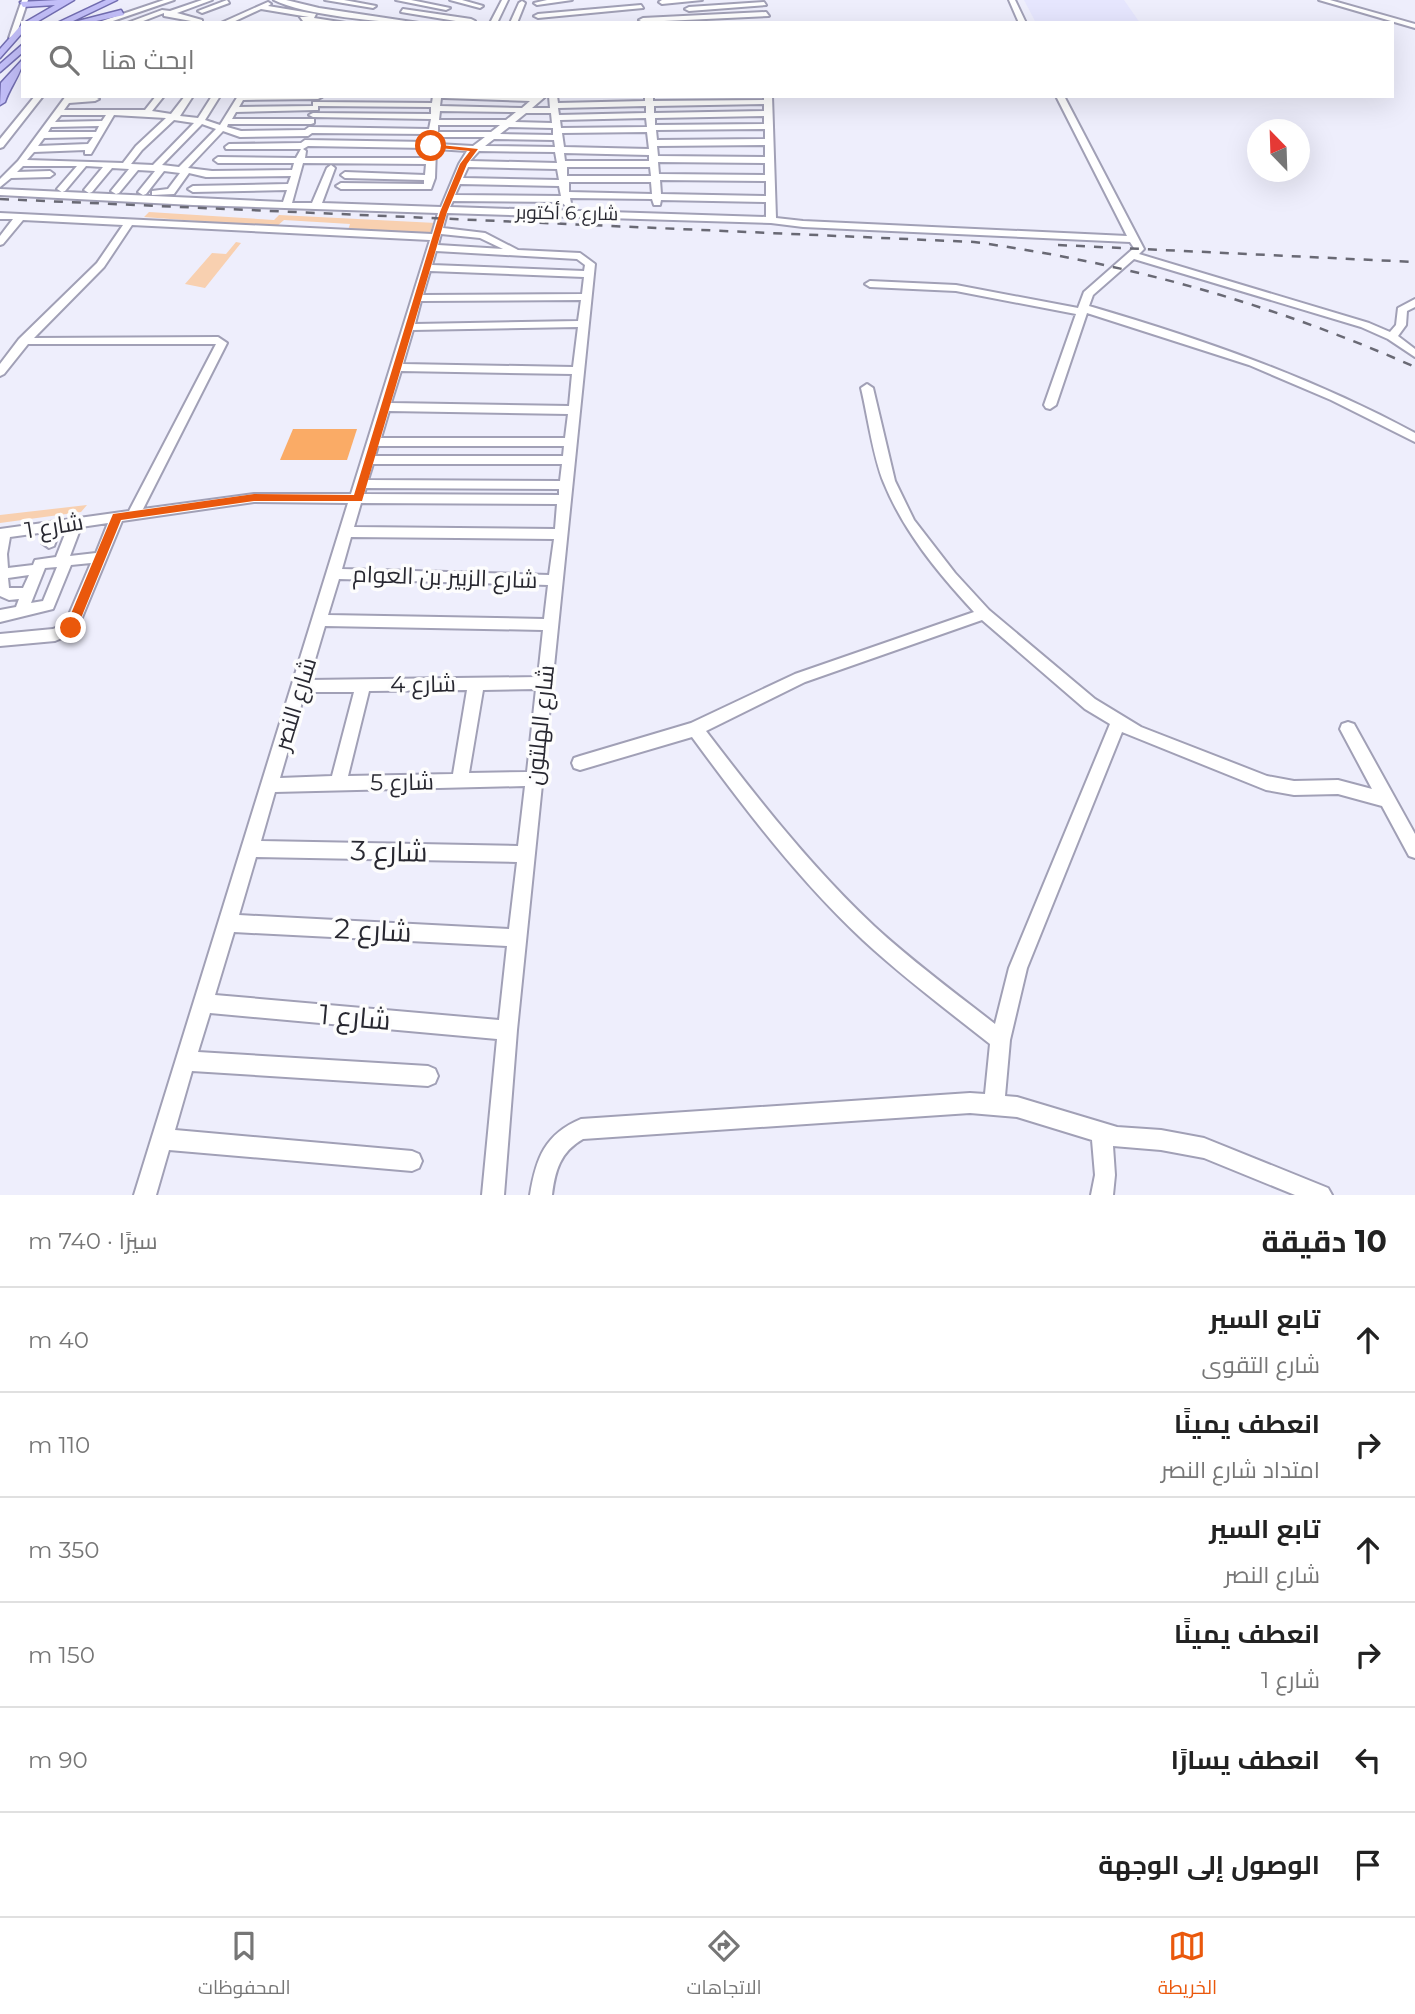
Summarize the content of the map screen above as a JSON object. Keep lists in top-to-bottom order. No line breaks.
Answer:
{"streets":{"street":["شارع 6 أكتوبر","شارع 1","شارع الزبير بن العوام","شارع 4","شارع النصر","شارع الهلتون","شارع 5","شارع 3","شارع 2"]},"crossings":[["شارع 6 أكتوبر","شارع النصر"],["شارع 1","شارع النصر"],["شارع 1","شارع الهلتون"],["شارع الزبير بن العوام","شارع النصر"],["شارع الزبير بن العوام","شارع الهلتون"],["شارع 4","شارع النصر"],["شارع 4","شارع الهلتون"],["شارع النصر","شارع 5"],["شارع النصر","شارع 3"],["شارع النصر","شارع 2"],["شارع الهلتون","شارع 5"],["شارع الهلتون","شارع 3"],["شارع الهلتون","شارع 2"]],"north":"top left","page":{"search":"ابحث هنا","heading":["10 دقيقة","سيرًا · 740 m"],"list":[["تابع السير","شارع التقوى","40 m"],["انعطف يمينًا","امتداد شارع النصر","110 m"],["تابع السير","شارع النصر","350 m"],["انعطف يمينًا","شارع 1","150 m"],["انعطف يسارًا","90 m"],"الوصول إلى الوجهة"],"nav":["الخريطة","الاتجاهات","المحفوظات"]}}
